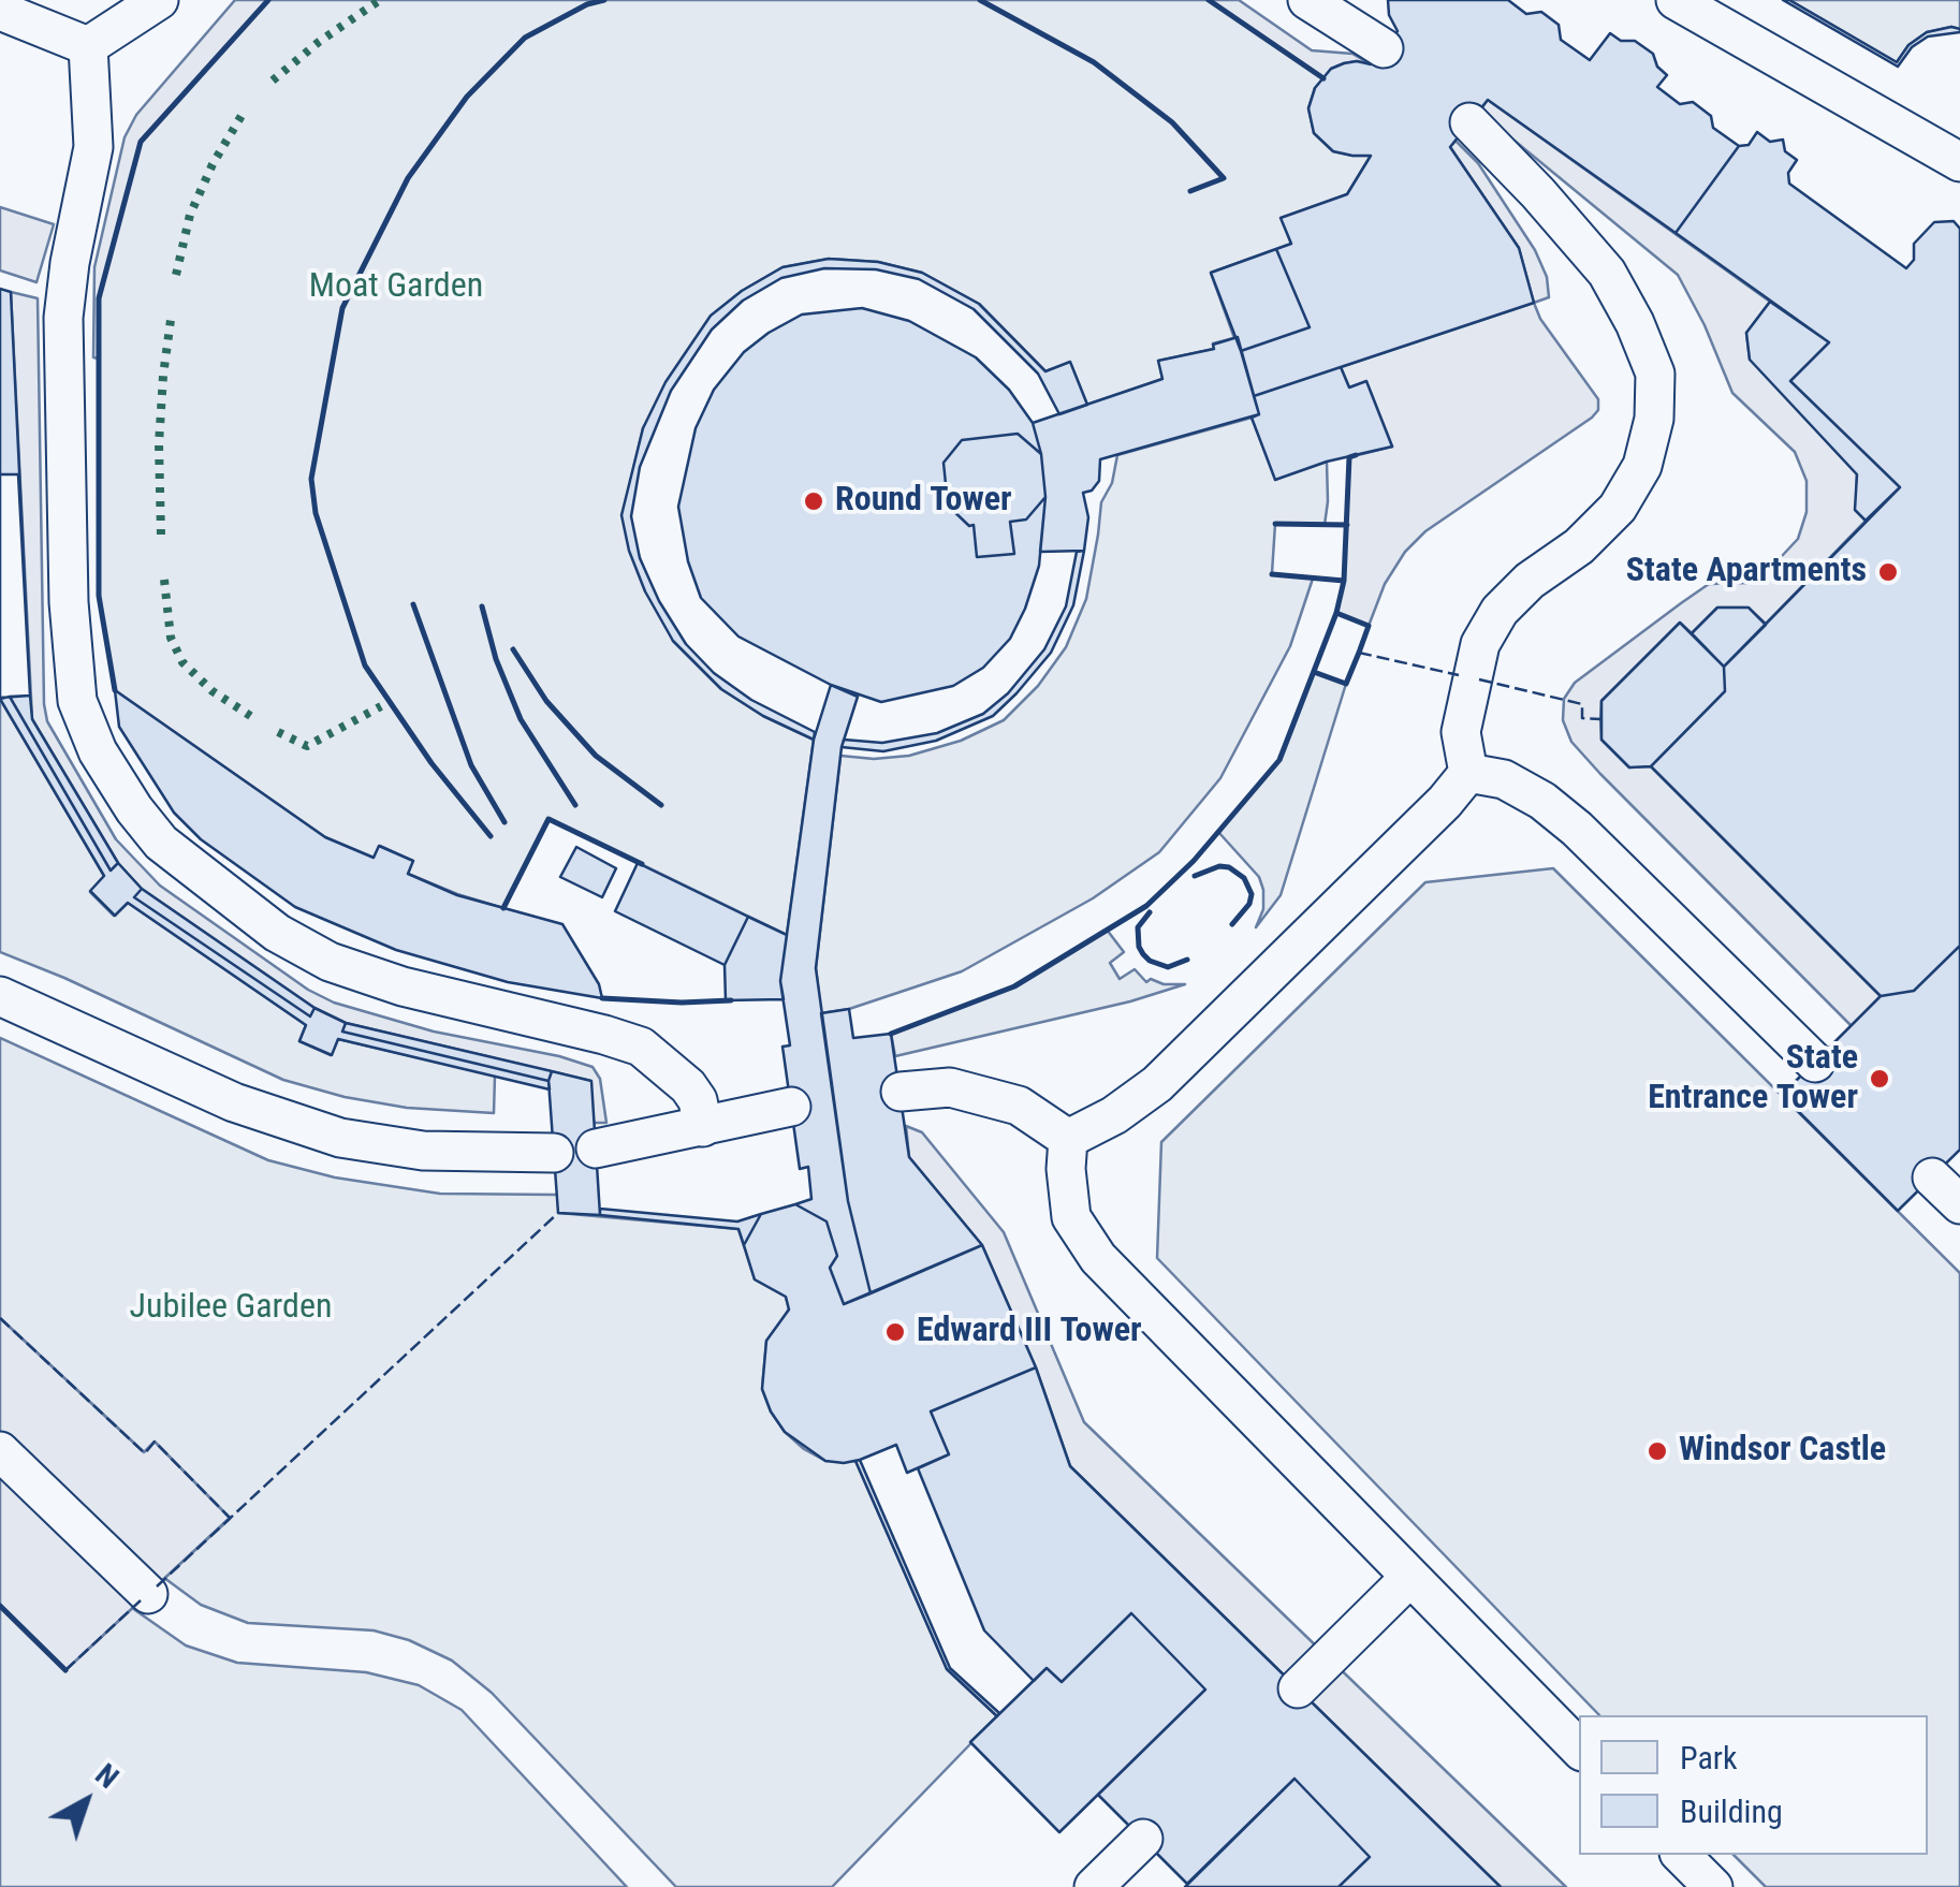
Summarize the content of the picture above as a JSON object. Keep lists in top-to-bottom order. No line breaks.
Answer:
{"parks":["Moat Garden","Jubilee Garden"],"places":["Round Tower","State Apartments","State Entrance Tower","Edward III Tower","Windsor Castle"],"legend":["Park","Building"],"north":"top right"}
